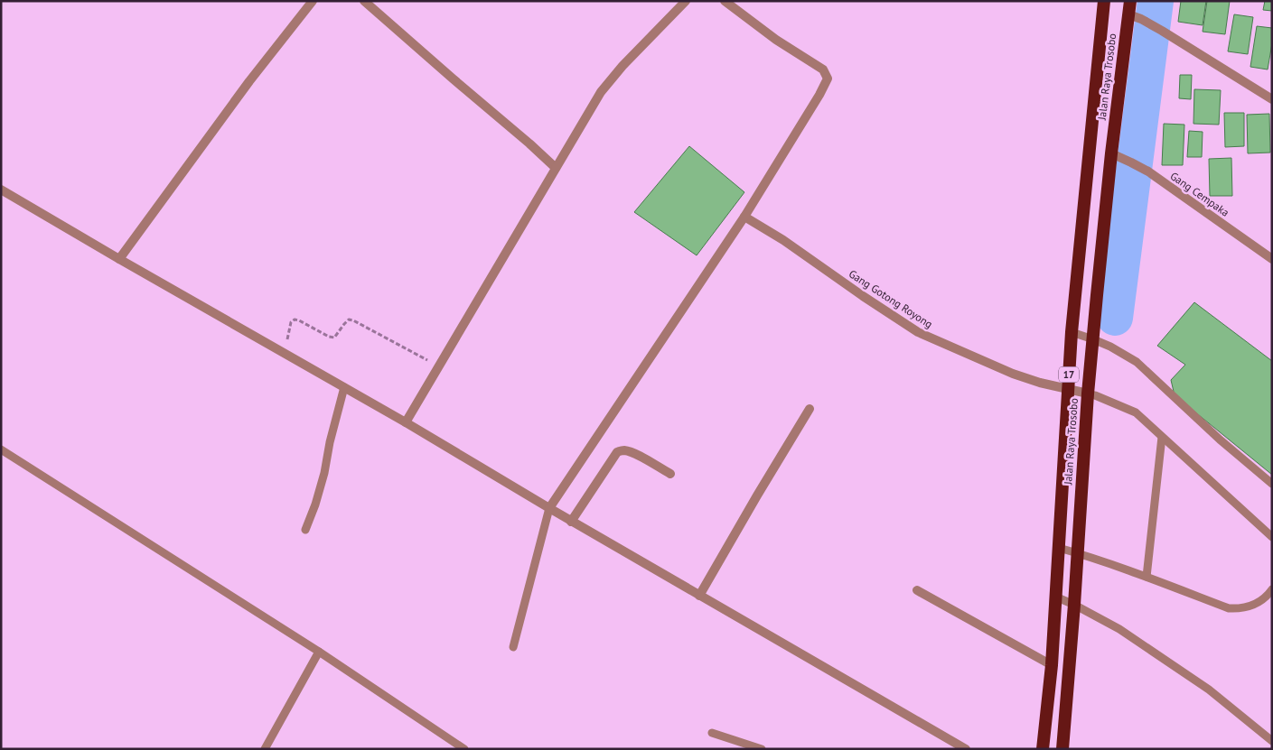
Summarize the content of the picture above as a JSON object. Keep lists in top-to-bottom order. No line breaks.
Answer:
{"streets":{"highway":["Jalan Raya Trosobo","17"],"street":["Gang Cempaka","Gang Gotong Royong"]},"crossings":[["Jalan Raya Trosobo","Gang Cempaka"],["Jalan Raya Trosobo","Gang Gotong Royong"]]}
